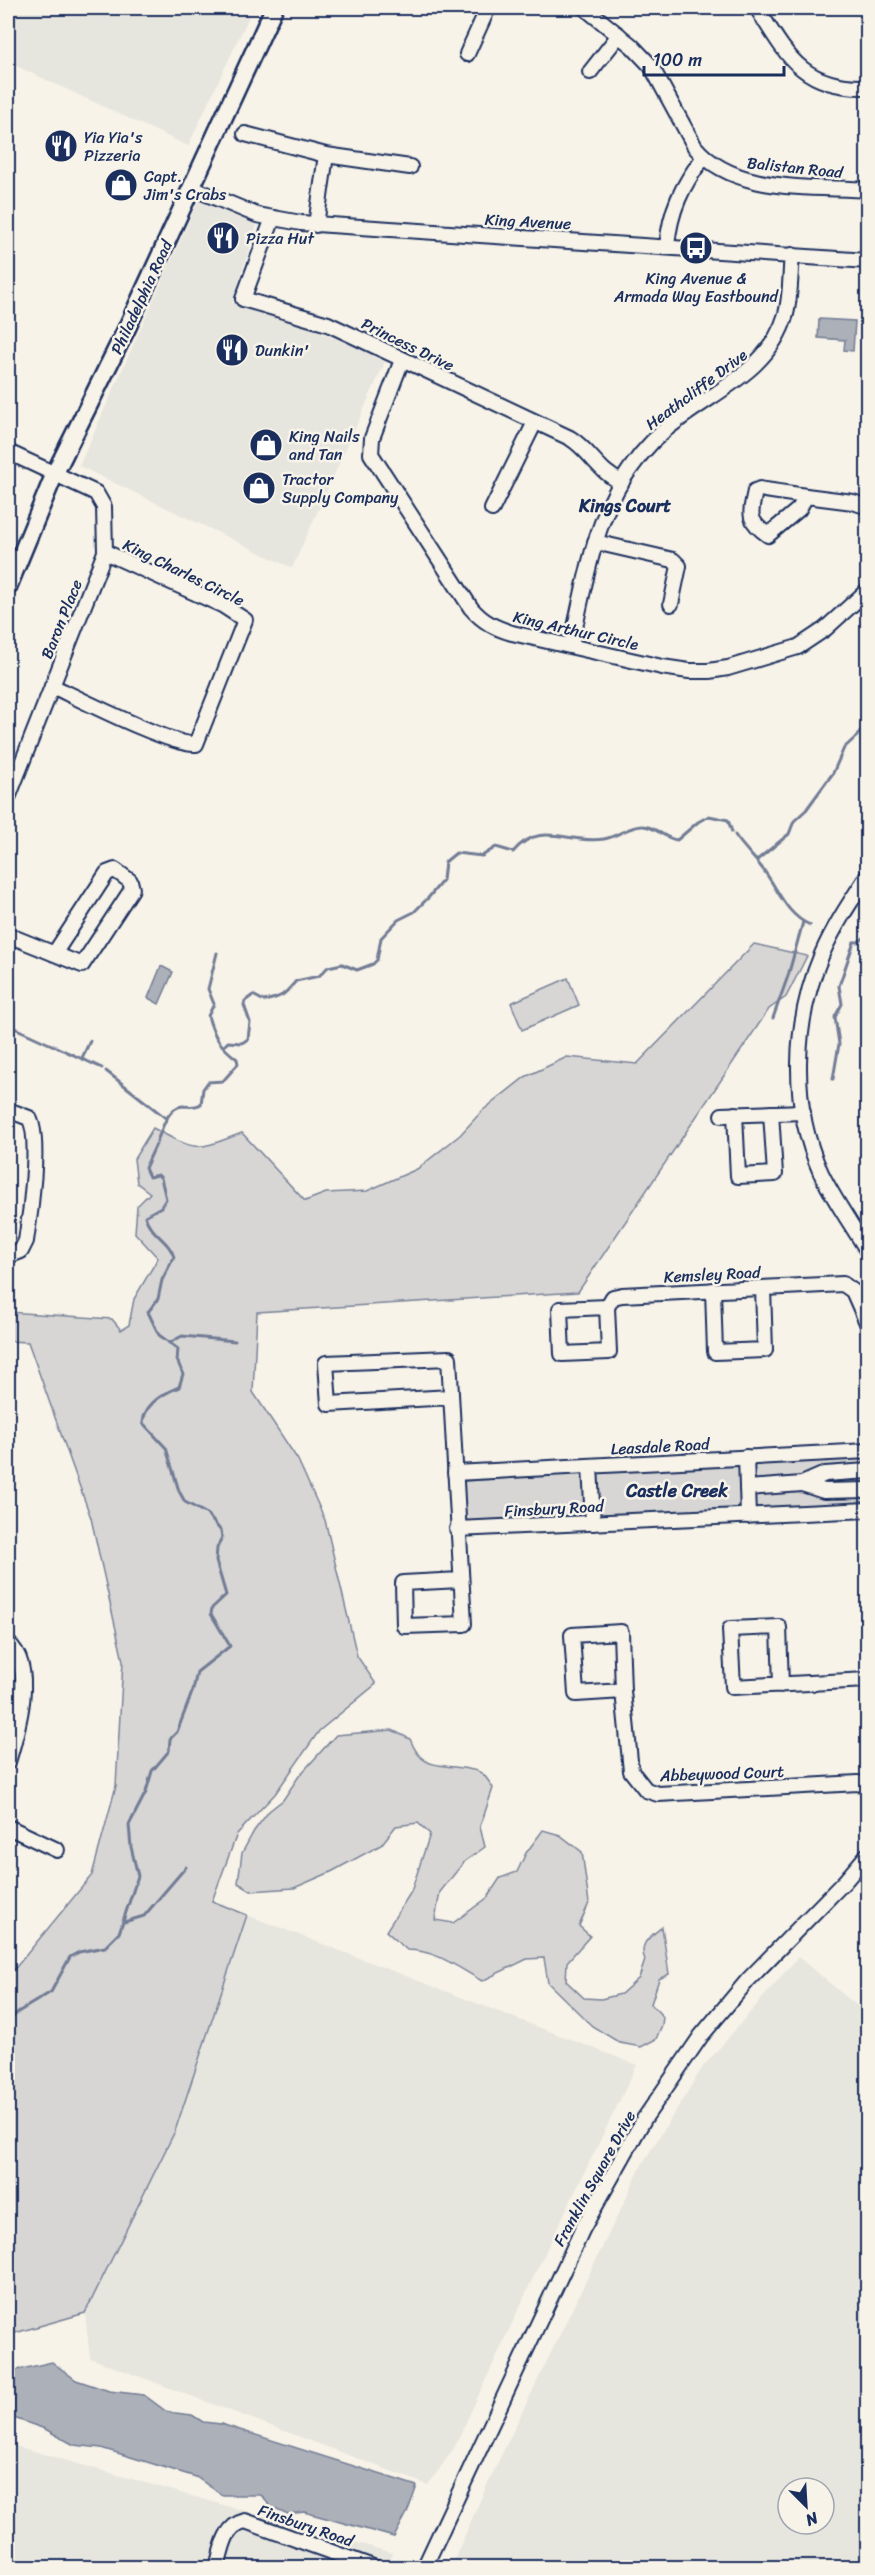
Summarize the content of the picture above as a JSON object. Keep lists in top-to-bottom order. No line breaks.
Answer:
{"streets":{"main road":["Philadelphia Road"],"street":["Balistan Road","King Avenue","Princess Drive","Heathcliffe Drive","King Charles Circle","Baron Place","King Arthur Circle","Kemsley Road","Leasdale Road","Finsbury Road","Abbeywood Court","Franklin Square Drive"]},"crossings":[["King Avenue","Philadelphia Road"],["King Avenue","Princess Drive"],["King Avenue","Heathcliffe Drive"],["Philadelphia Road","Baron Place"],["Princess Drive","Heathcliffe Drive"],["Princess Drive","King Arthur Circle"],["Heathcliffe Drive","King Arthur Circle"],["King Charles Circle","Baron Place"]],"districts":["Kings Court","Castle Creek"],"places":{"restaurant":["Yia Yia's Pizzeria","Pizza Hut","Dunkin'"],"shop":["Capt. Jim's Crabs","King Nails and Tan","Tractor Supply Company"],"bus stop":["King Avenue & Armada Way Eastbound"]},"scale_bar":"100 m","north":"bottom right"}
